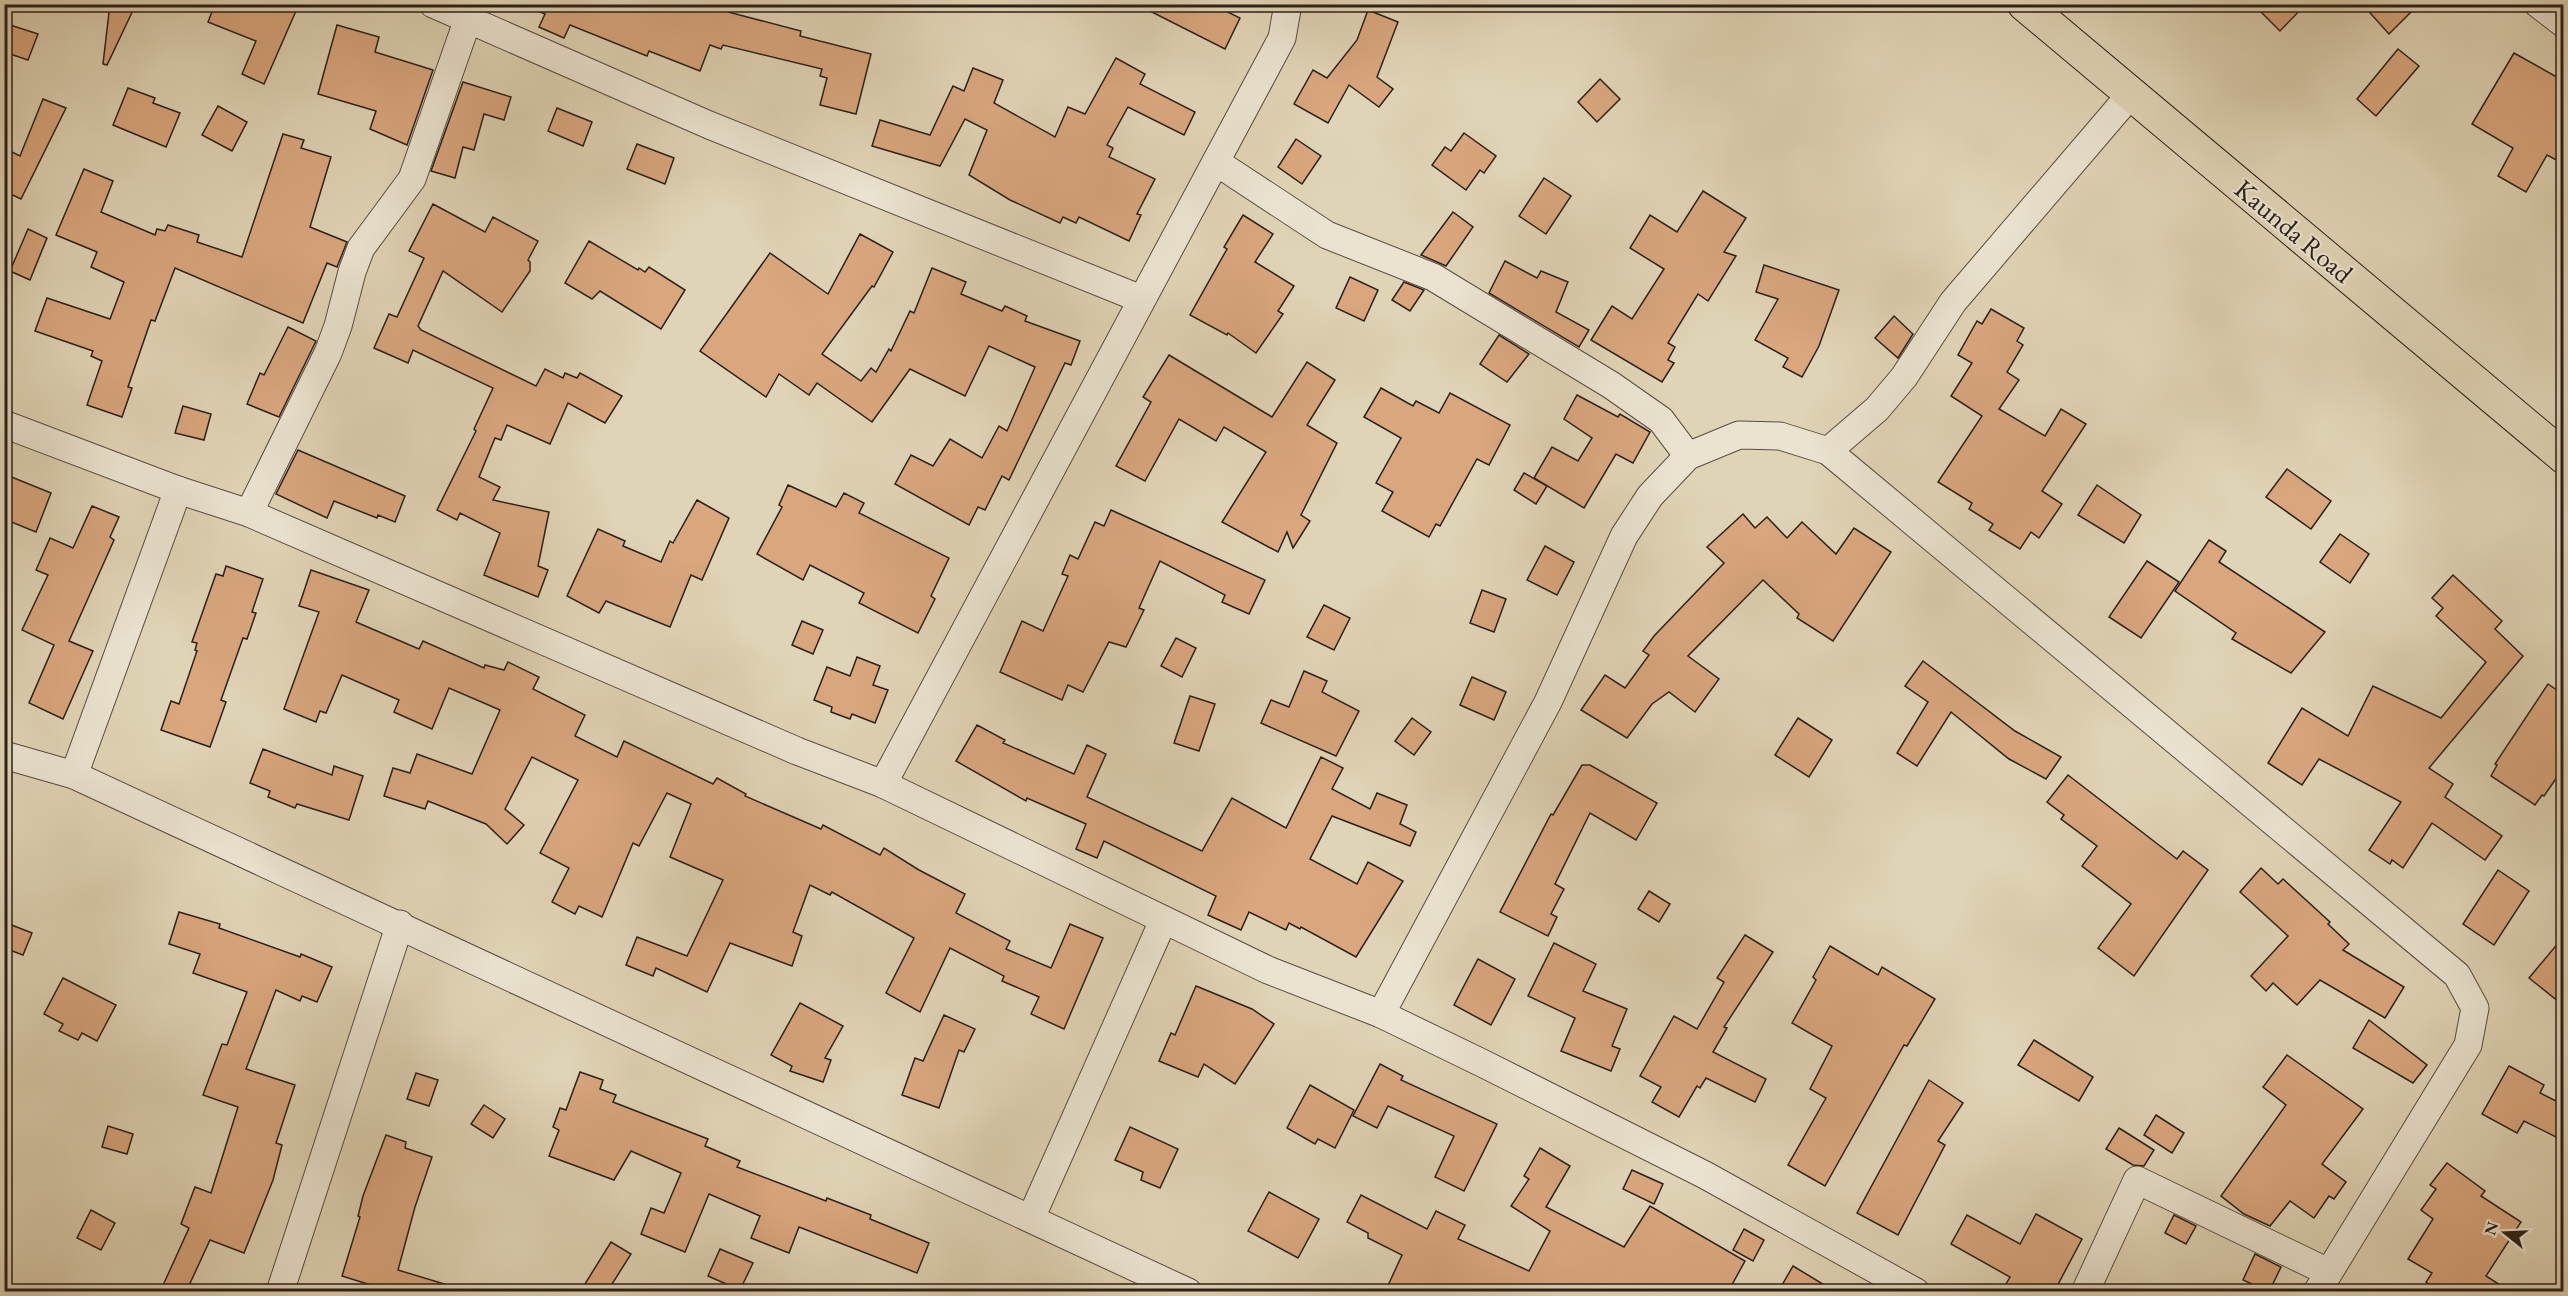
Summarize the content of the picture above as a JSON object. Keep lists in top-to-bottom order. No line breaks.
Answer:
{"streets":{"main road":["Kaunda Road"]},"north":"left"}
